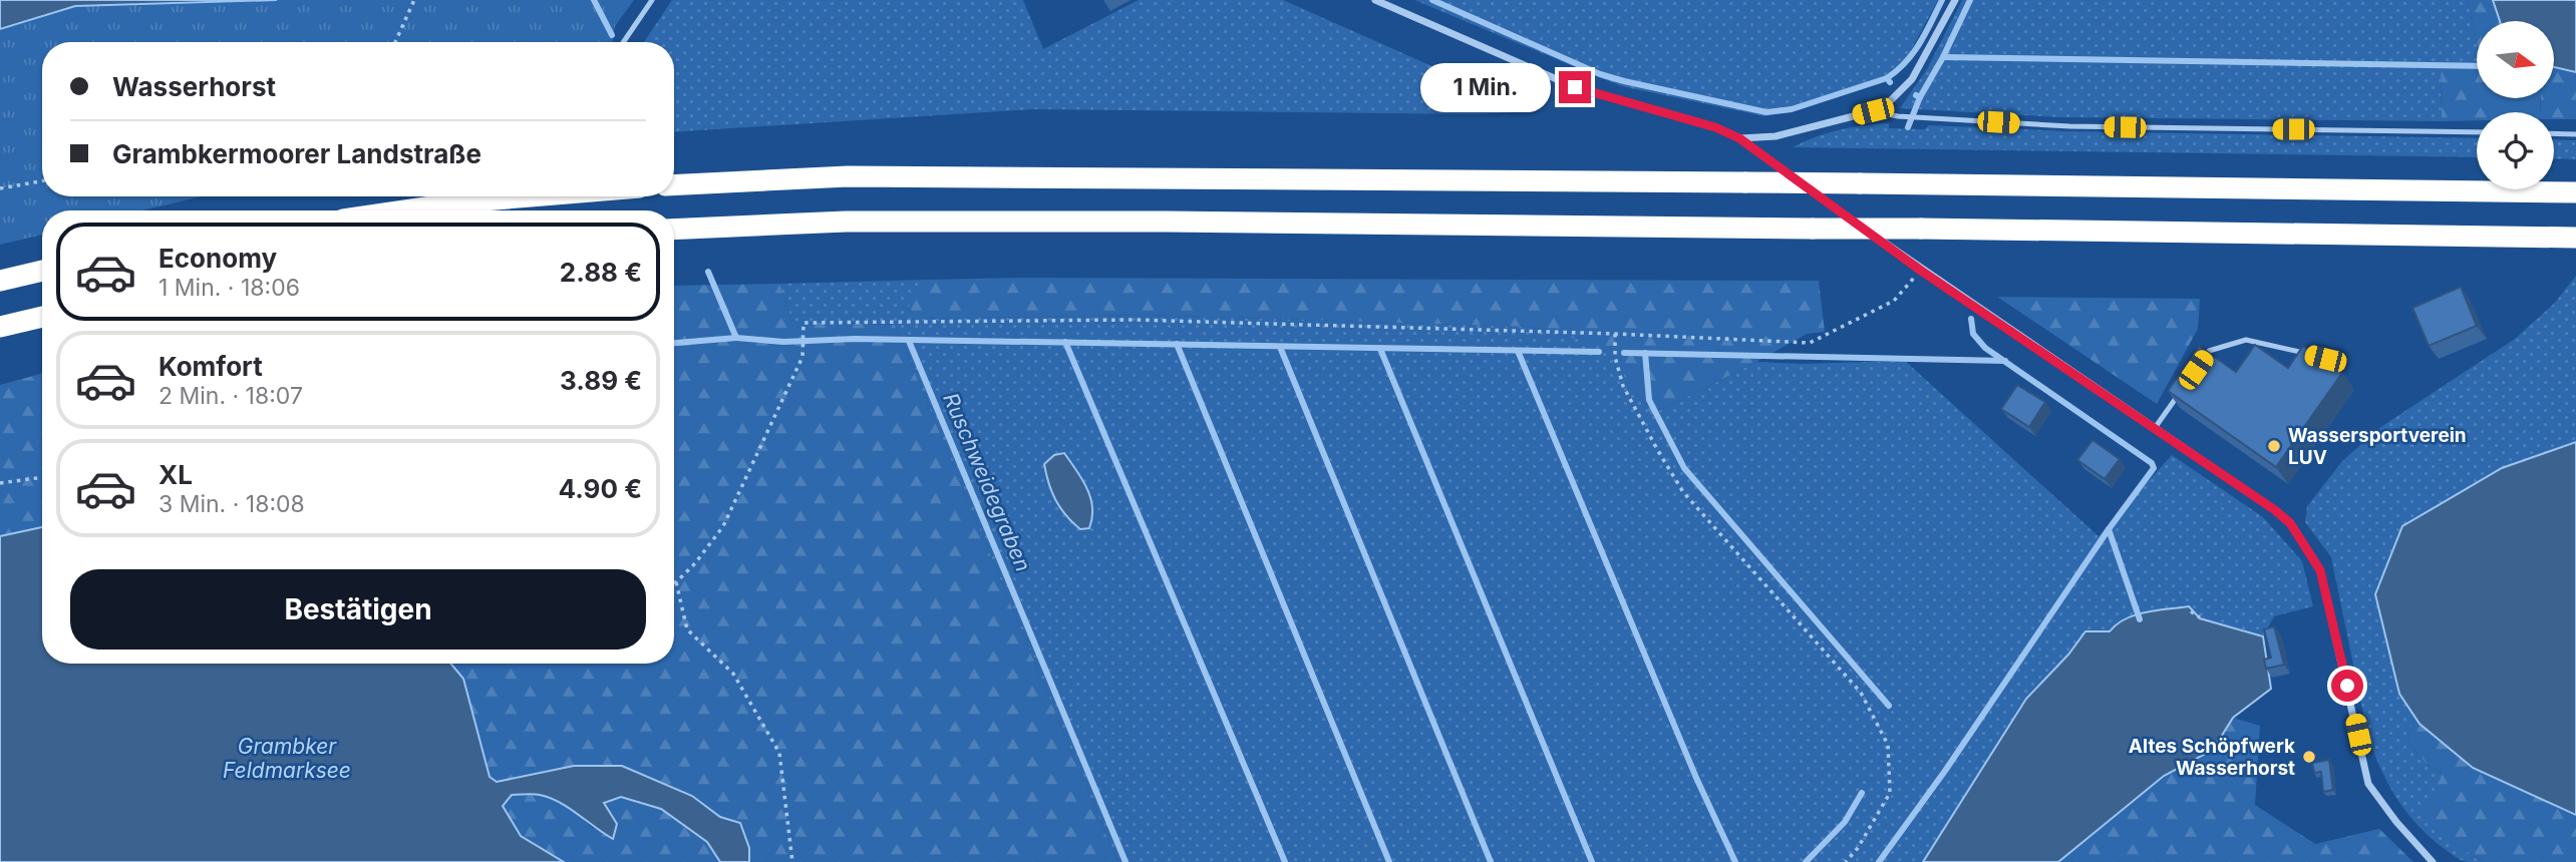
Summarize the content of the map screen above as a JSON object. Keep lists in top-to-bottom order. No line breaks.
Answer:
{"water":["Ruschweidegraben","Grambker Feldmarksee"],"places":["Wassersportverein LUV","Altes Schöpfwerk Wasserhorst"],"north":"right","page":{"banner":["Wasserhorst","Grambkermoorer Landstraße"],"bubble":"1 Min.","list":[{"name":"Economy","note":"1 Min. · 18:06","value":"2.88 €"},{"name":"Komfort","note":"2 Min. · 18:07","value":"3.89 €"},{"name":"XL","note":"3 Min. · 18:08","value":"4.90 €"}],"buttons":"Bestätigen"}}
